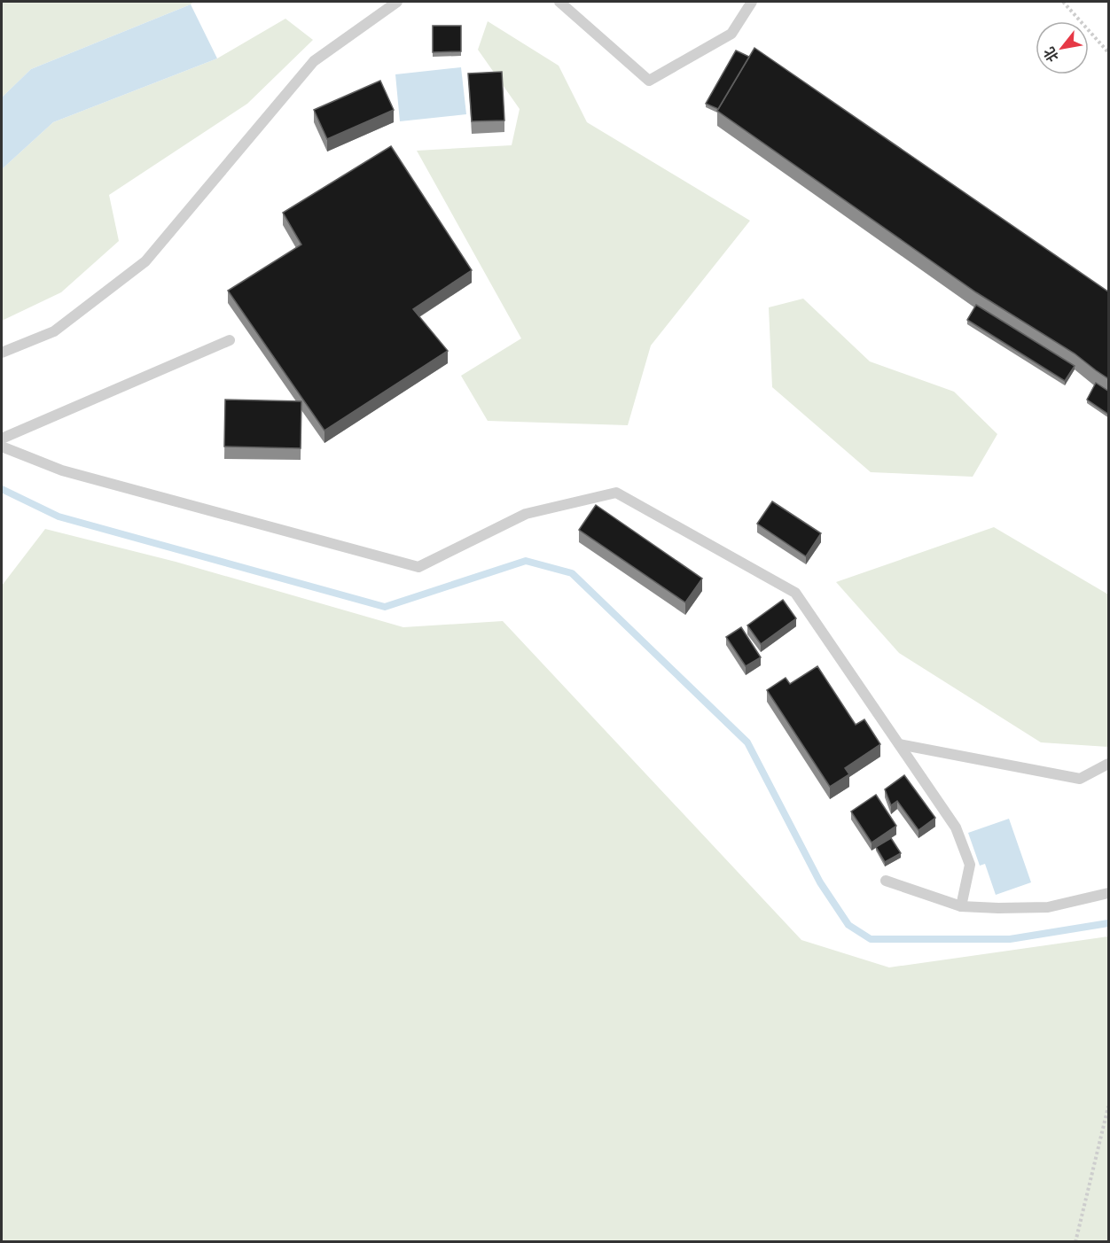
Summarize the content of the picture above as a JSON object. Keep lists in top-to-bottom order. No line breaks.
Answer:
{"north":"bottom left"}
